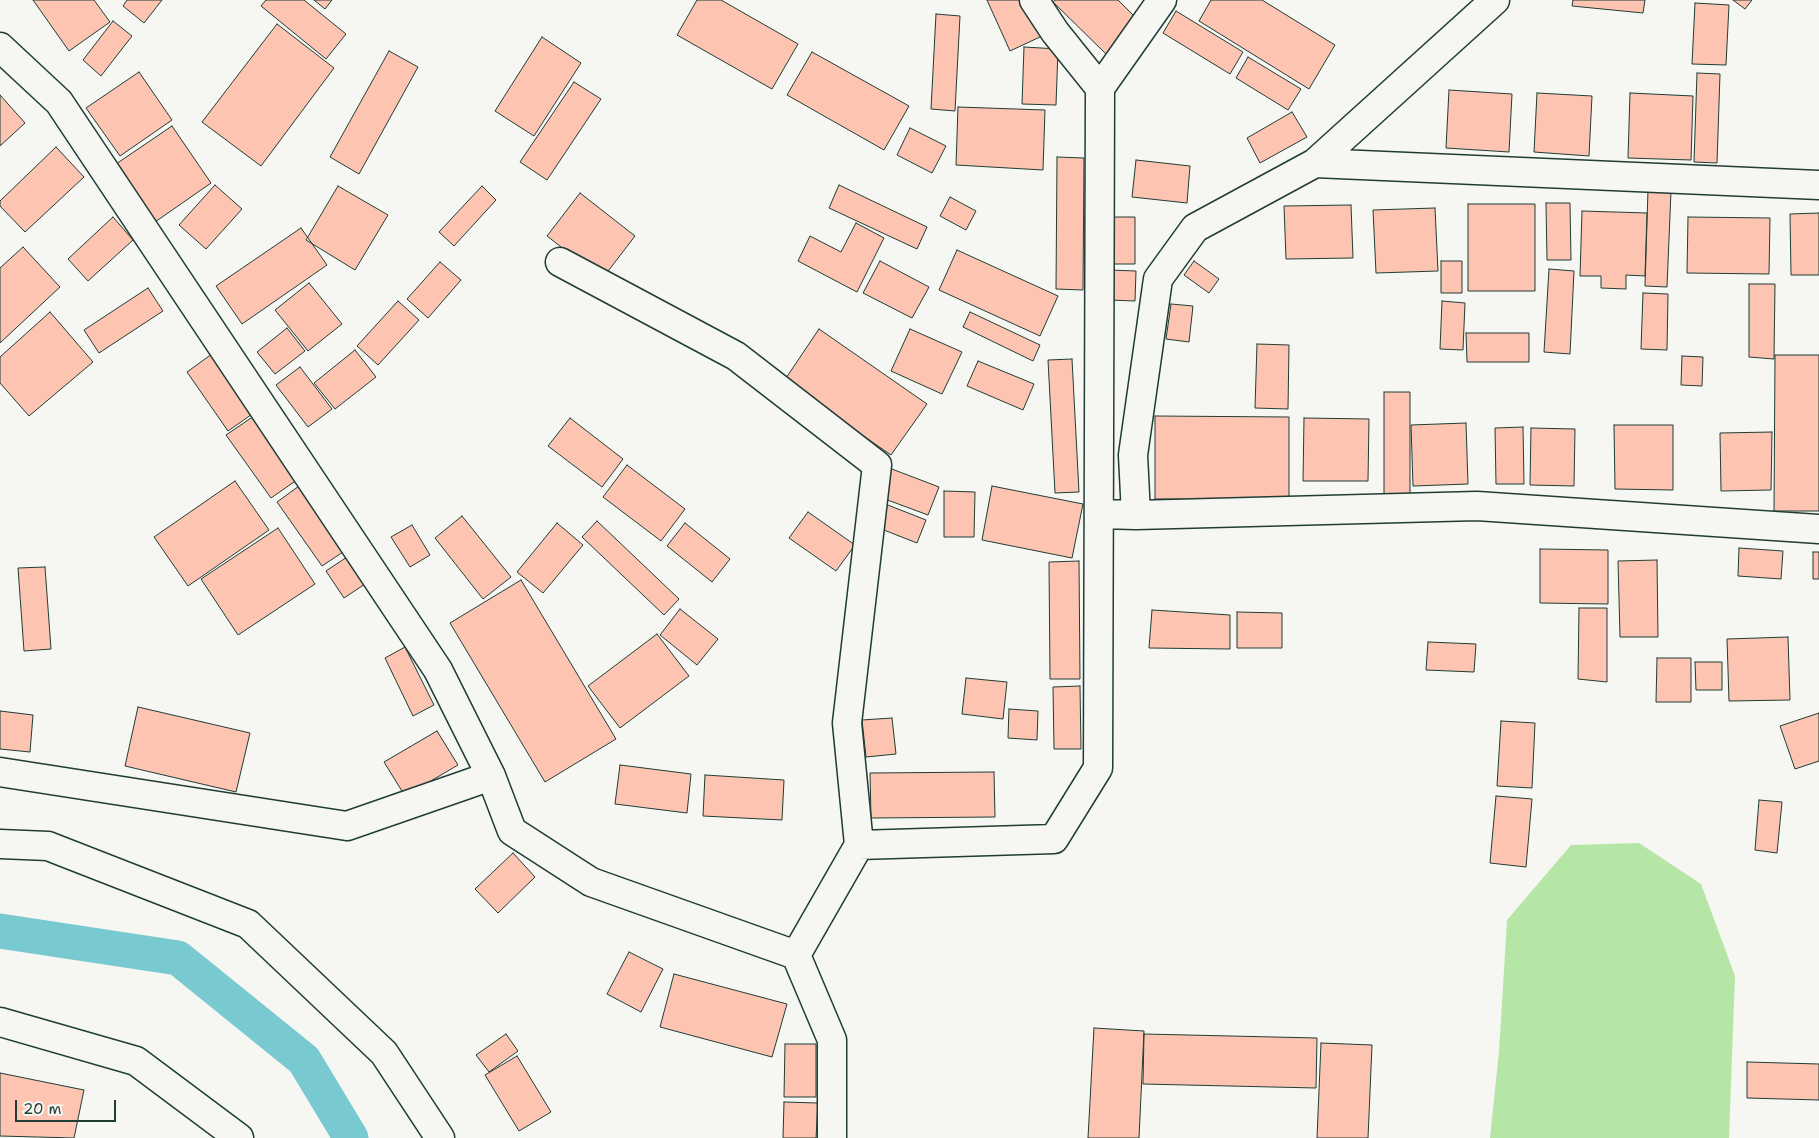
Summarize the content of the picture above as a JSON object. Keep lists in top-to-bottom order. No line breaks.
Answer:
{"scale_bar":"20 m"}
